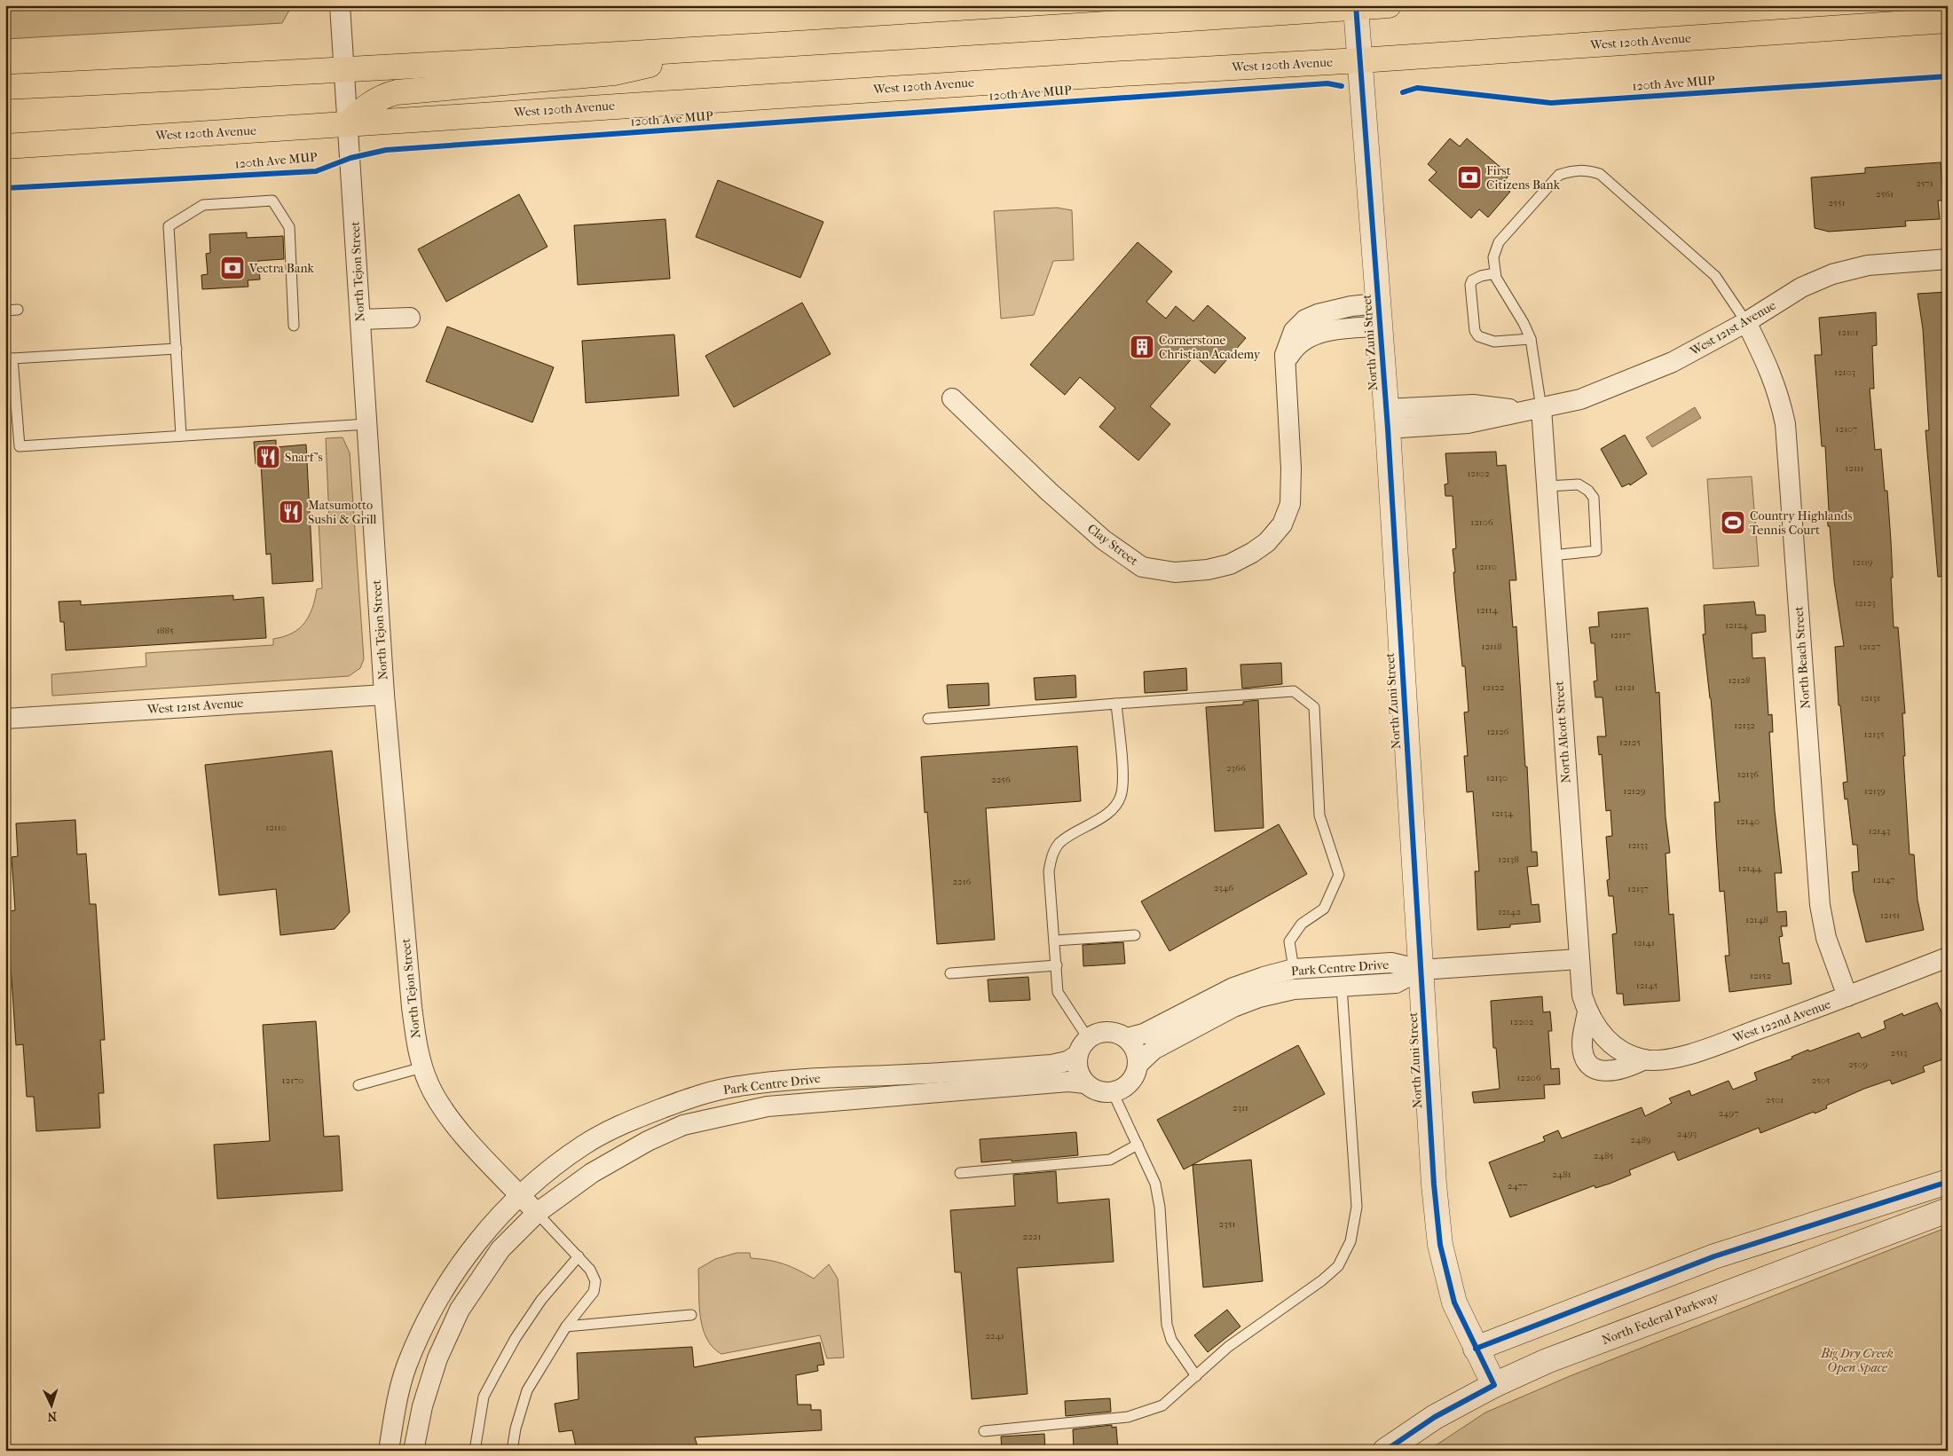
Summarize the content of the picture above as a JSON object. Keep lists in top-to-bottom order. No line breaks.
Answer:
{"streets":{"main road":["West 120th Avenue"],"street":["North Tejon Street","West 121st Avenue","North Zuni Street","Clay Street","North Beach Street","North Alcott Street","Park Centre Drive","West 122nd Avenue","North Federal Parkway"],"cycle path":["120th Ave MUP"]},"crossings":[["West 120th Avenue","North Tejon Street"],["West 120th Avenue","North Zuni Street"],["North Tejon Street","West 121st Avenue"],["North Tejon Street","Park Centre Drive"],["West 121st Avenue","North Zuni Street"],["West 121st Avenue","North Beach Street"],["West 121st Avenue","North Alcott Street"],["North Zuni Street","Clay Street"],["North Zuni Street","Park Centre Drive"],["North Zuni Street","North Federal Parkway"],["North Beach Street","West 122nd Avenue"],["North Alcott Street","West 122nd Avenue"]],"parks":["Big Dry Creek Open Space"],"places":{"bank":["First Citizens Bank","Vectra Bank"],"building":["Cornerstone Christian Academy"],"restaurant":["Snarf's","Matsumotto Sushi & Grill"],"sports":["Country Highlands Tennis Court"]},"house_numbers":["2571","2561","2551","12101","12103","12107","12111","12102","12106","12119","12110","12123","12114","12124","1885","12117","12118","12127","12128","12122","12121","12131","12132","12126","12135","12125","2366","12136","12130","2256","12129","12139","12134","12140","12110","12143","12133","12138","12144","12147","2216","2346","12137","12142","12151","12148","12141","12152","12145","12202","2513","2509","12206","12170","2505","2501","2311","2497","2493","2489","2485","2481","2477","2351","2221","2241"],"north":"bottom"}
